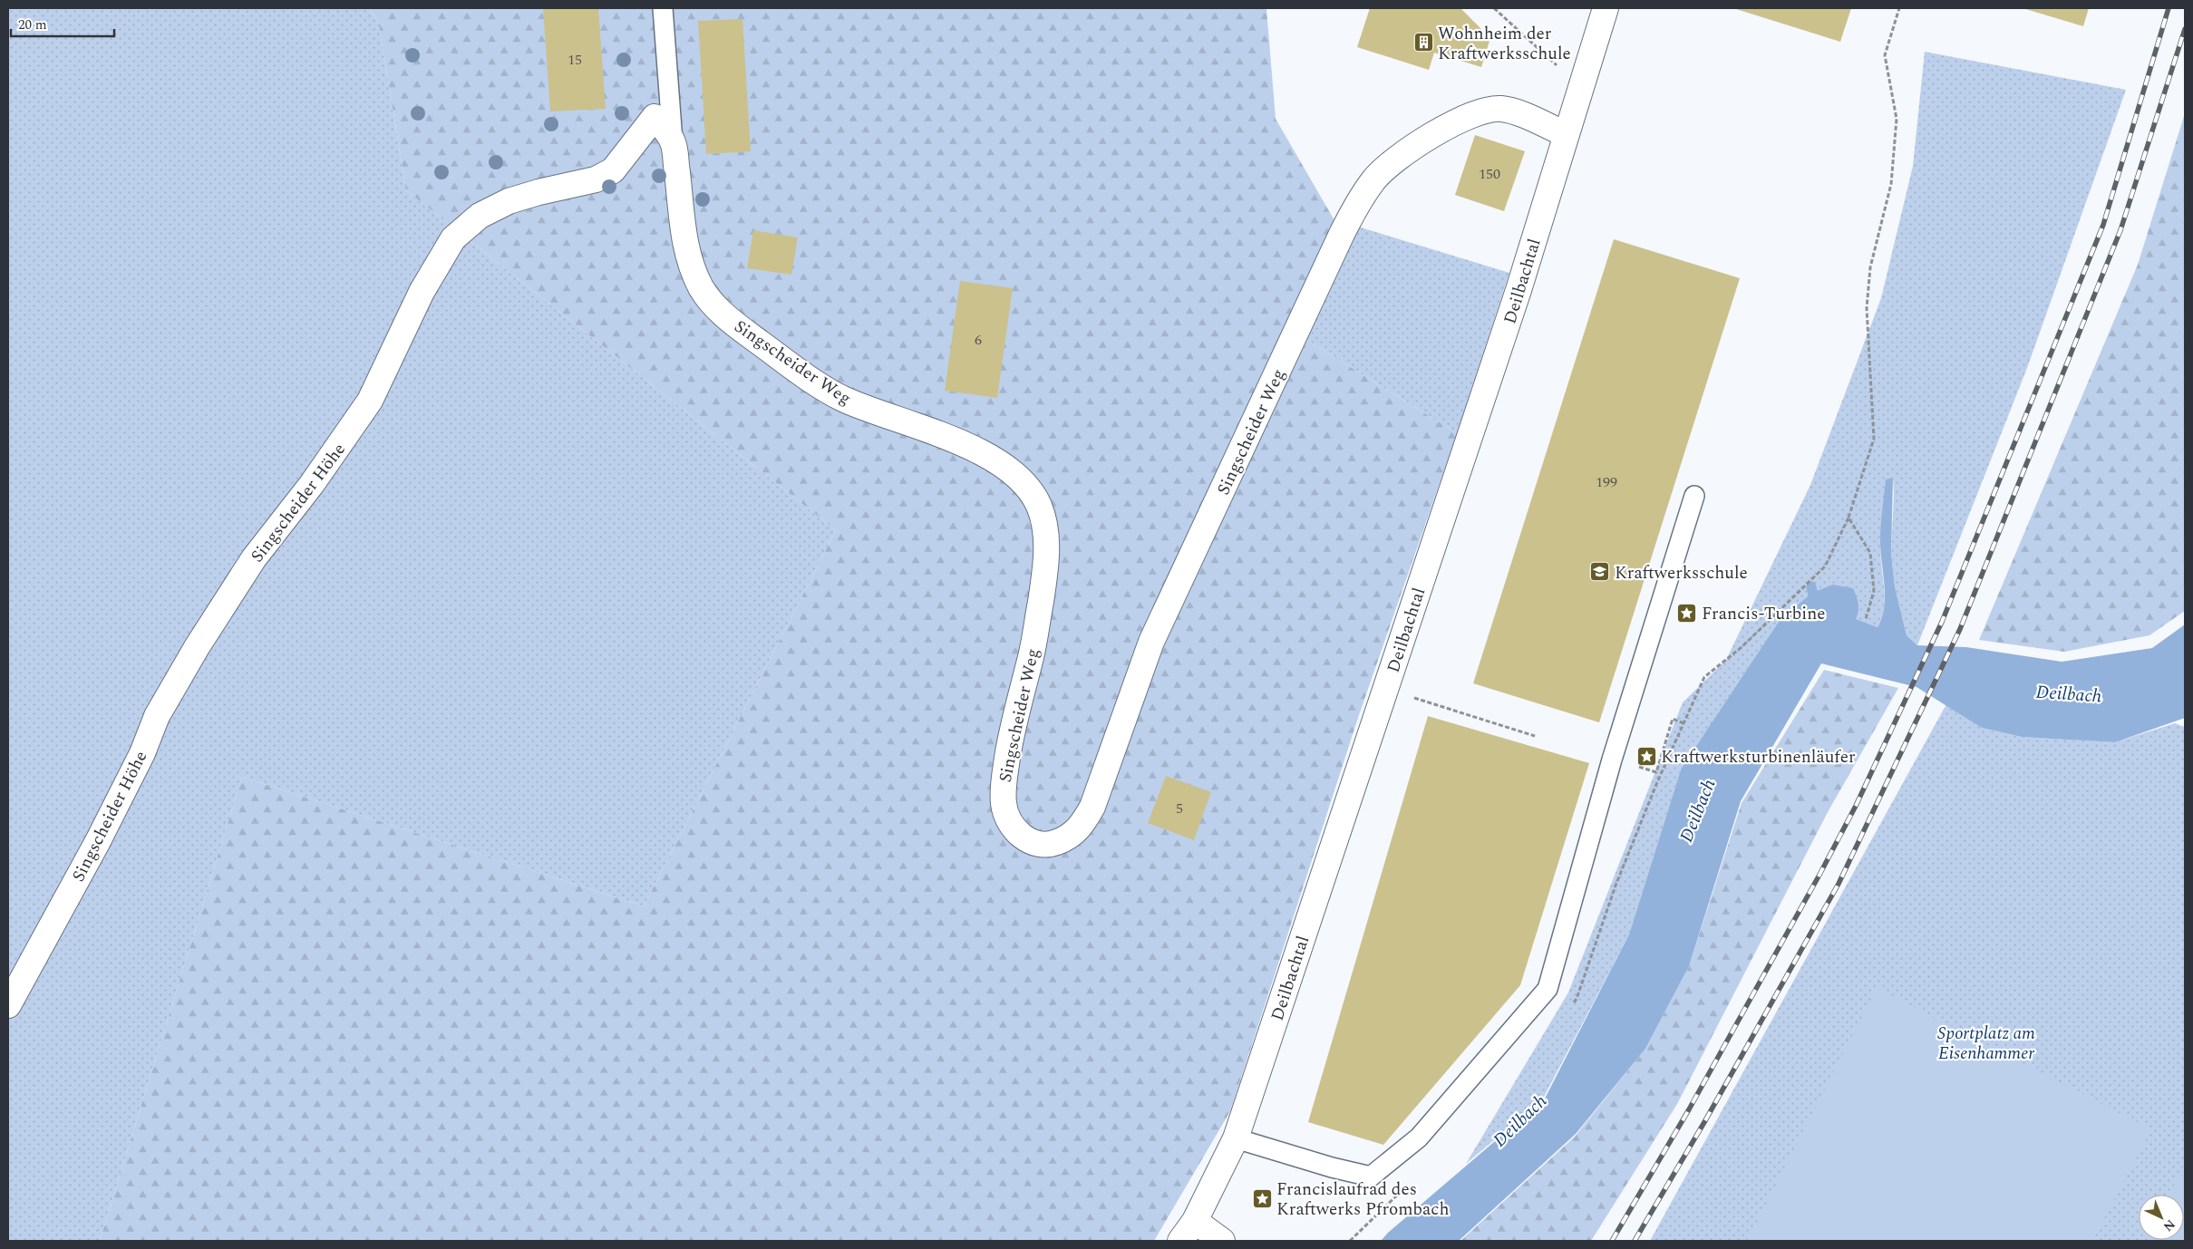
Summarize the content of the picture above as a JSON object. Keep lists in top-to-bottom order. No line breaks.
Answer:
{"streets":{"street":["Deilbachtal","Singscheider Weg","Singscheider Höhe"]},"crossings":[["Deilbachtal","Singscheider Weg"],["Singscheider Weg","Singscheider Höhe"]],"water":["Deilbach"],"parks":["Sportplatz am Eisenhammer"],"places":{"building":["Wohnheim der Kraftwerksschule"],"school or university":["Kraftwerksschule"],"place":["Francis-Turbine","Kraftwerksturbinenläufer","Francislaufrad des Kraftwerks Pfrombach"]},"house_numbers":["15","150","6","199","5"],"scale_bar":"20 m","north":"bottom right"}
